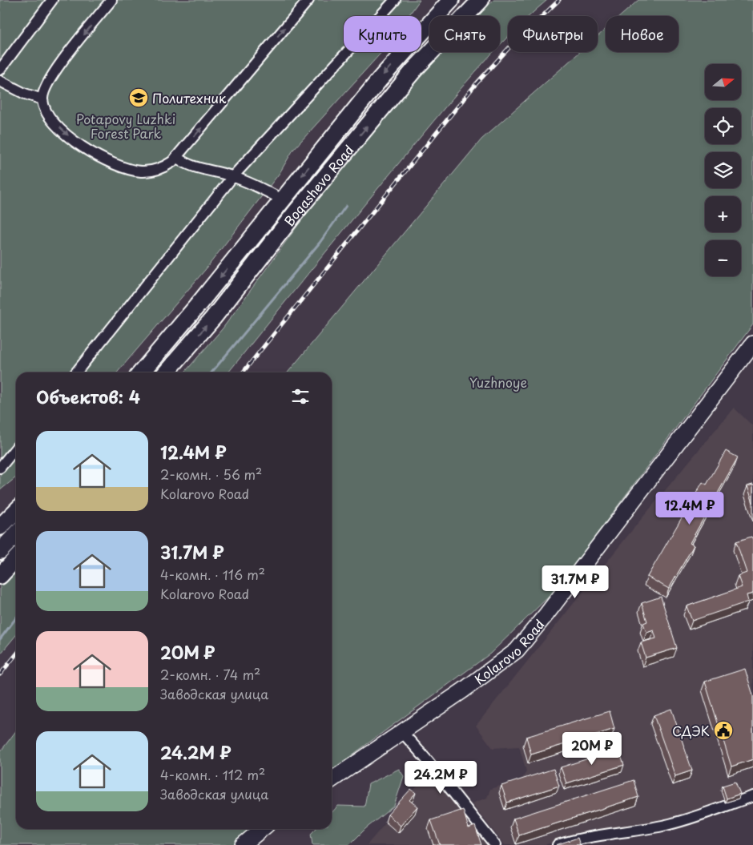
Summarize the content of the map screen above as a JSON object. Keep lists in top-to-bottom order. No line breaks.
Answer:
{"streets":{"main road":["Bogashevo Road","Kolarovo Road"]},"parks":["Potapovy Luzhki Forest Park","Yuzhnoye"],"places":{"school or university":["Политехник"],"public building":["СДЭК"]},"north":"right","page":{"chip":["Купить","Снять","Фильтры","Новое"],"map_buttons":["+","−"],"heading":"Объектов: 4","list":[{"name":"12.4M ₽","note":"2-комн. · 56 m² · Kolarovo Road"},{"name":"31.7M ₽","note":"4-комн. · 116 m² · Kolarovo Road"},{"name":"20M ₽","note":"2-комн. · 74 m² · Заводская улица"},{"name":"24.2M ₽","note":"4-комн. · 112 m² · Заводская улица"}],"price":["12.4M ₽","31.7M ₽","20M ₽","24.2M ₽"]}}
